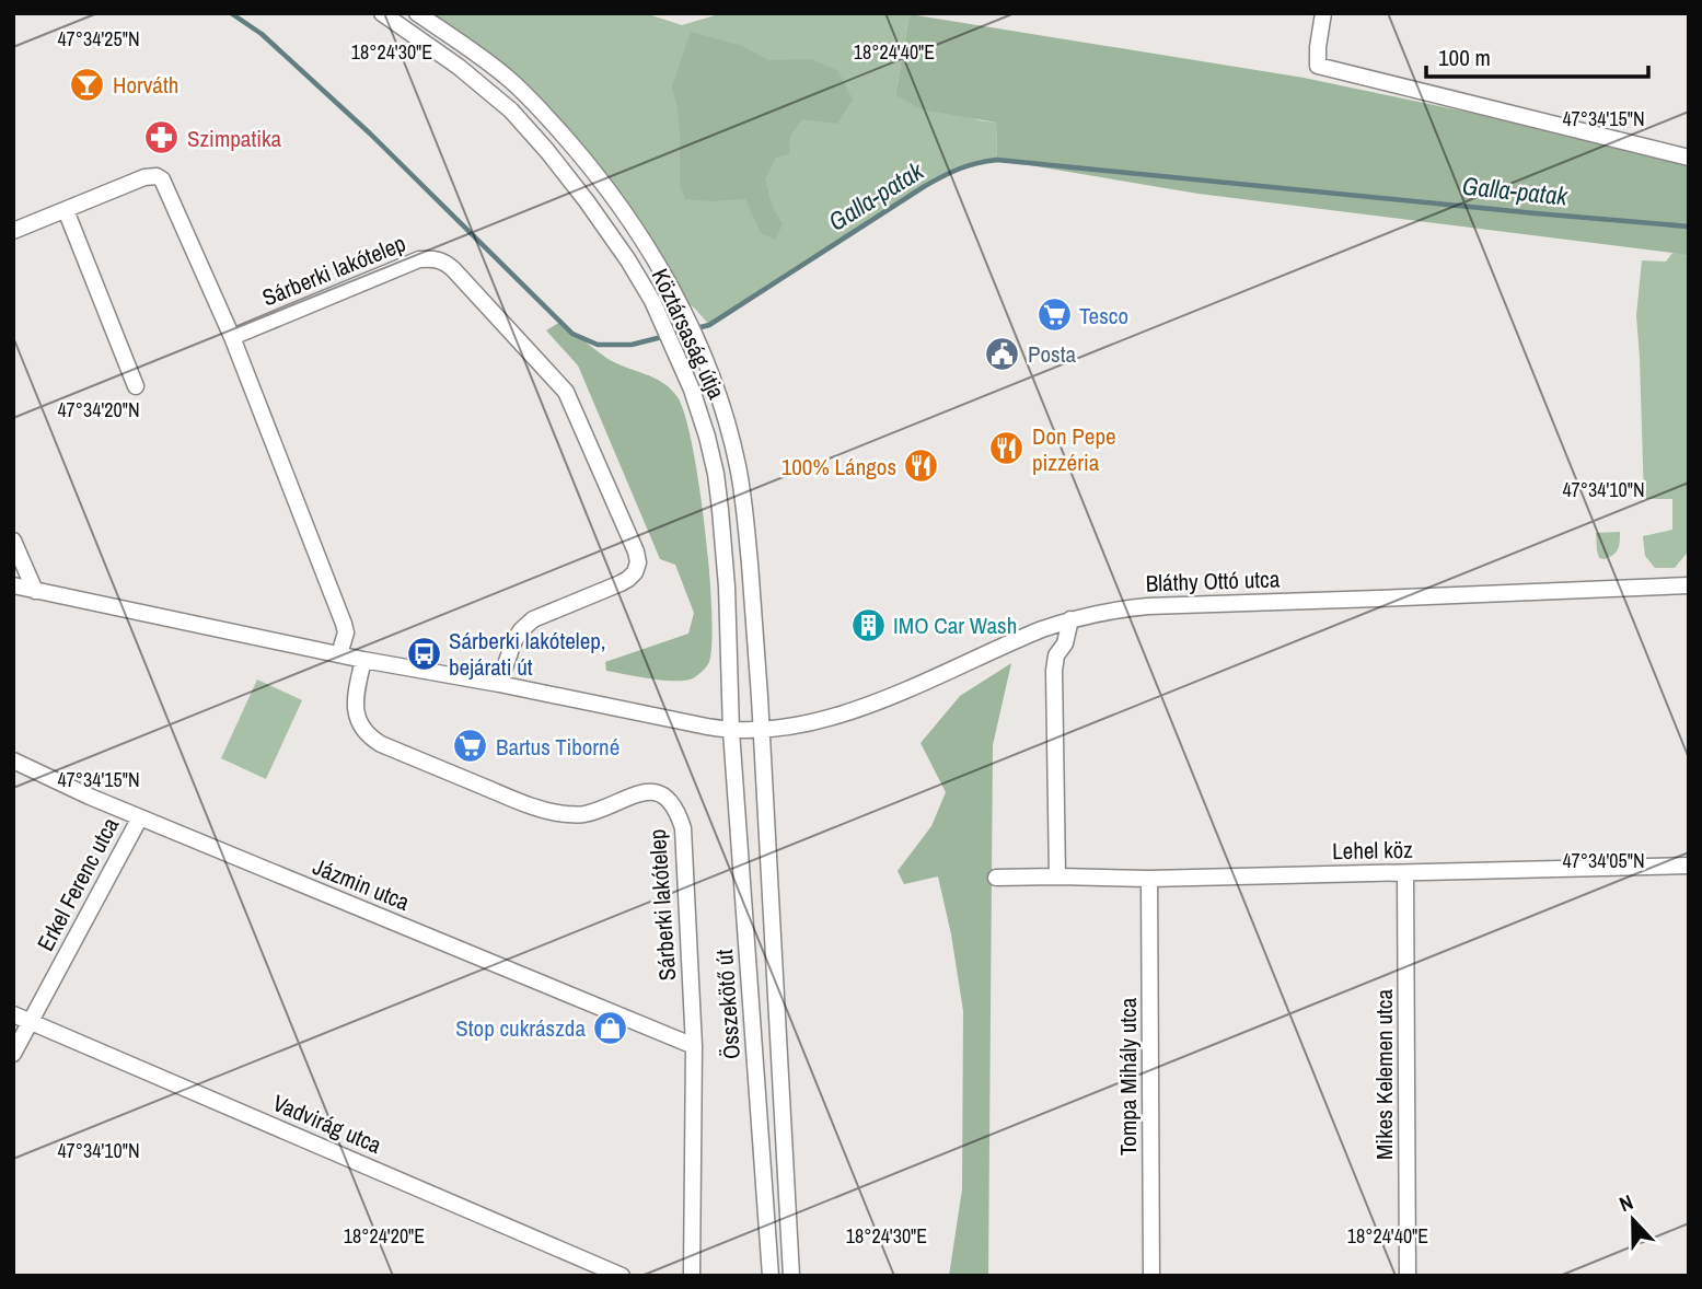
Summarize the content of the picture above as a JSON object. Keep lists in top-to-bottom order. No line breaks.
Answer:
{"streets":{"street":["Sárberki lakótelep","Köztársaság útja","Bláthy Ottó utca","Lehel köz","Erkel Ferenc utca","Jázmin utca","Összekötő út","Mikes Kelemen utca","Tompa Mihály utca","Vadvirág utca"]},"crossings":[["Sárberki lakótelep","Bláthy Ottó utca"],["Sárberki lakótelep","Jázmin utca"],["Köztársaság útja","Bláthy Ottó utca"],["Köztársaság útja","Összekötő út"],["Bláthy Ottó utca","Összekötő út"],["Lehel köz","Mikes Kelemen utca"],["Lehel köz","Tompa Mihály utca"],["Erkel Ferenc utca","Jázmin utca"],["Erkel Ferenc utca","Vadvirág utca"]],"water":["Galla-patak"],"places":{"bar":["Horváth"],"pharmacy":["Szimpatika"],"supermarket":["Tesco","Bartus Tiborné"],"public building":["Posta"],"restaurant":["Don Pepe pizzéria","100% Lángos"],"building":["IMO Car Wash"],"bus stop":["Sárberki lakótelep, bejárati út"],"shop":["Stop cukrászda"]},"scale_bar":"100 m","north":"top","coordinates":["47°34'25\"N","18°24'30\"E","18°24'40\"E","47°34'15\"N","47°34'20\"N","47°34'10\"N","47°34'05\"N","18°24'20\"E"]}
